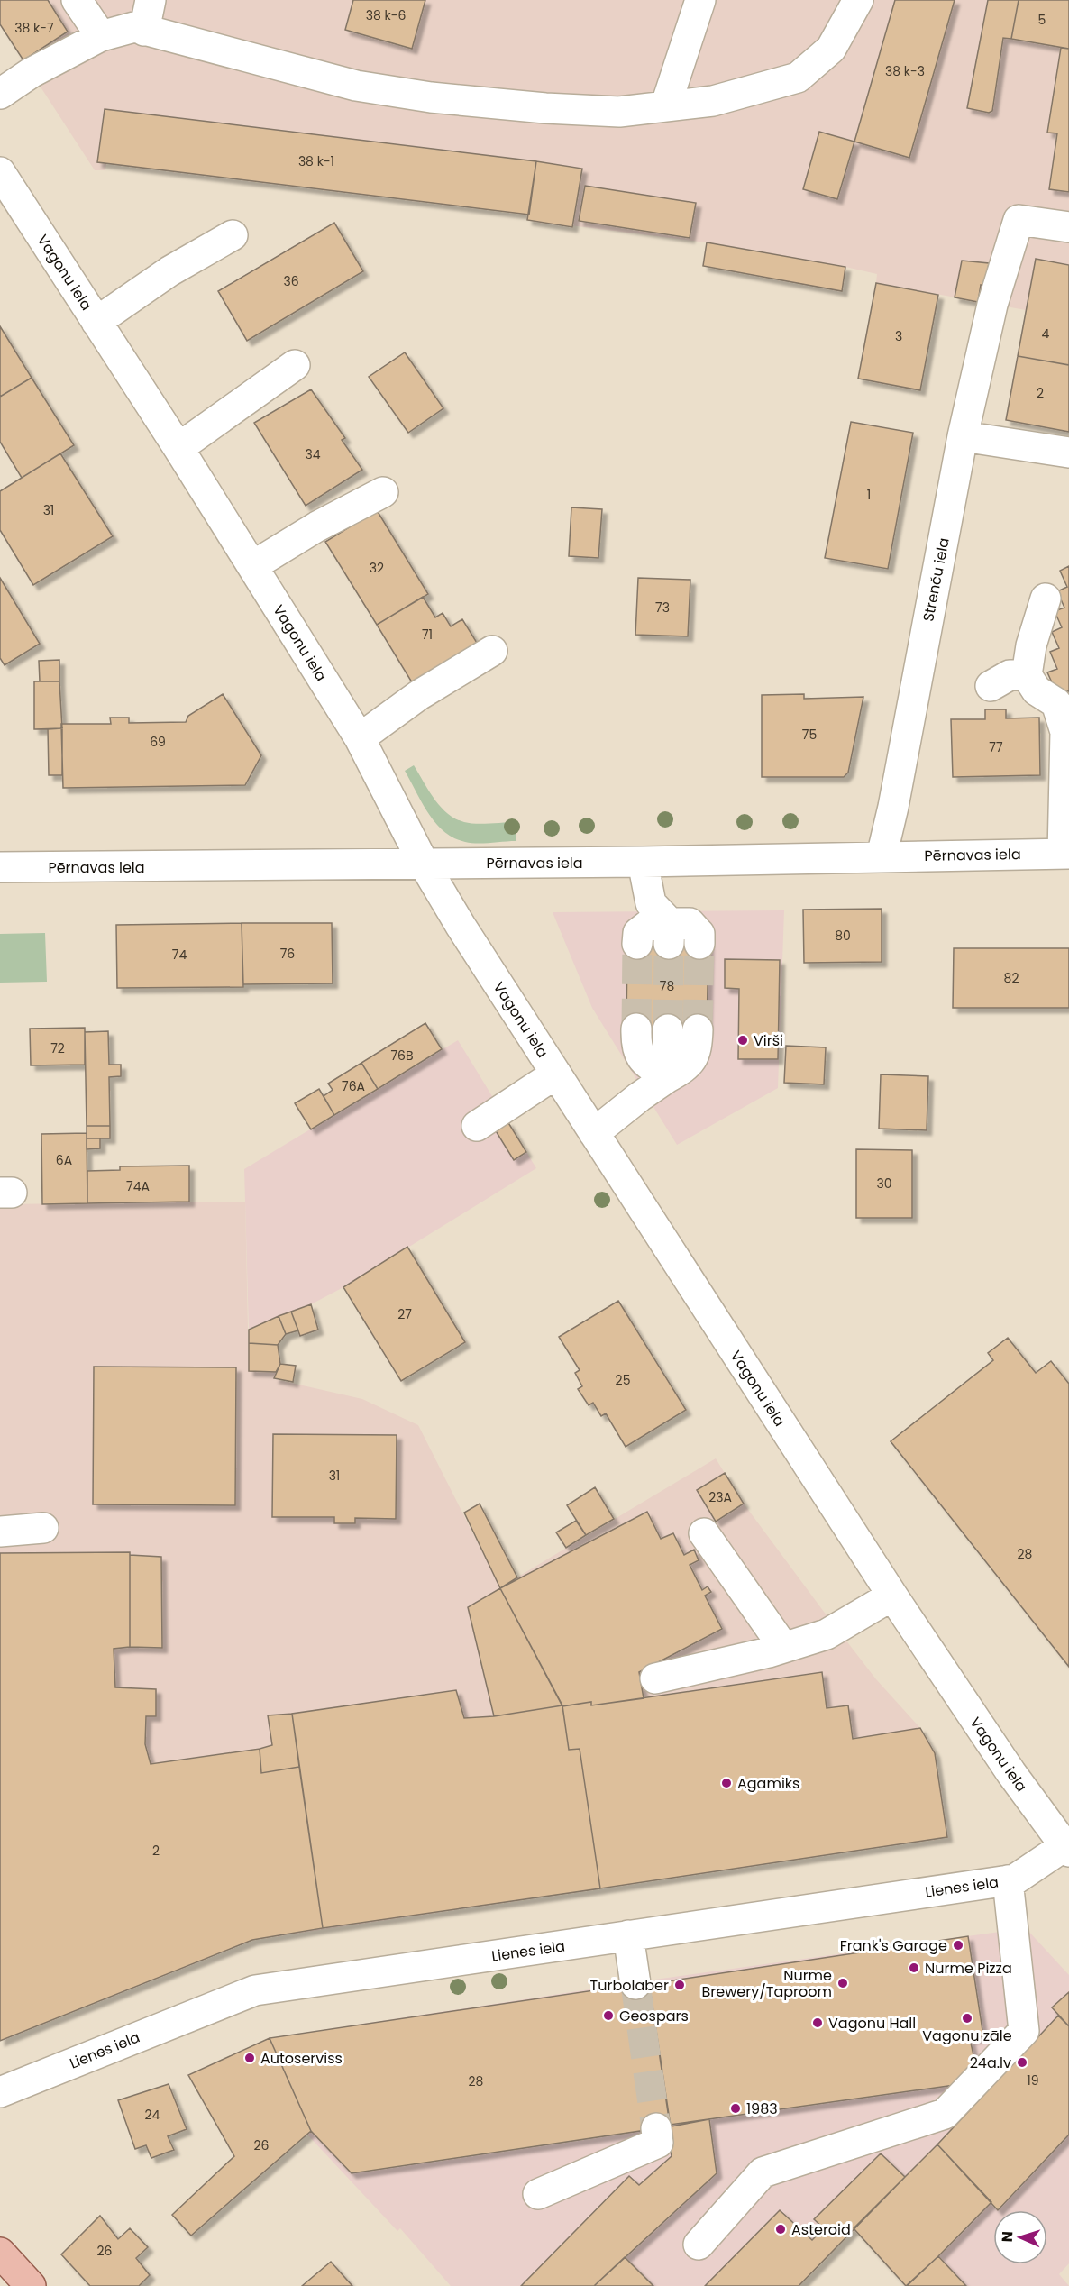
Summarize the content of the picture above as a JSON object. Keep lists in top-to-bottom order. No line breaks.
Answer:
{"streets":{"street":["Vagonu iela","Strenču iela","Pērnavas iela","Lienes iela"]},"crossings":[["Vagonu iela","Pērnavas iela"],["Vagonu iela","Lienes iela"],["Strenču iela","Pērnavas iela"]],"places":["Virši","Agamiks","Frank's Garage","Nurme Pizza","Nurme Brewery/Taproom","Turbolaber","Geospars","Vagonu zāle","Vagonu Hall","Autoserviss","24a.lv","1983","Asteroid"],"house_numbers":["38 k-6","5","38 k-7","38 k-3","38 k-1","36","4","3","2","34","1","31","32","73","71","75","69","77","80","76","74","82","78","72","76B","76A","6A","30","74A","27","25","31","23A","28","2","19","28","24","26","26"],"north":"left"}
